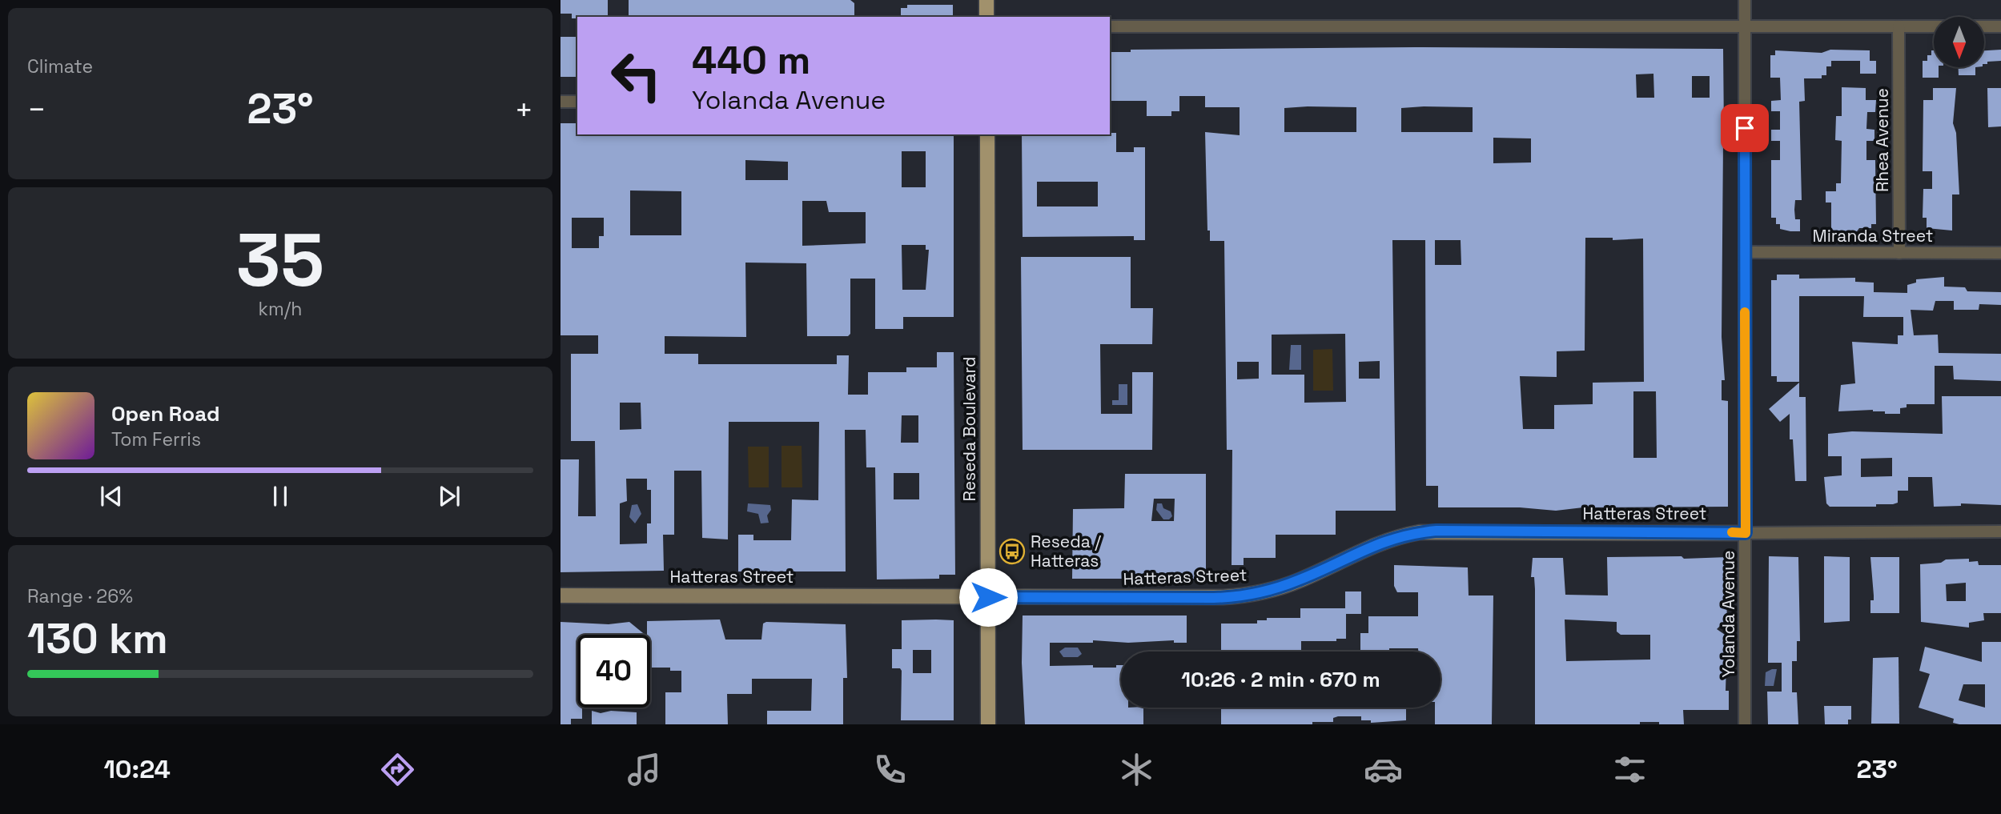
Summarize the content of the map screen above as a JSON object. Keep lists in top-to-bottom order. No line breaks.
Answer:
{"streets":{"main road":["Reseda Boulevard"],"street":["Rhea Avenue","Miranda Street","Hatteras Street","Yolanda Avenue"]},"crossings":[["Rhea Avenue","Miranda Street"],["Miranda Street","Yolanda Avenue"],["Reseda Boulevard","Hatteras Street"],["Hatteras Street","Yolanda Avenue"]],"places":{"bus stop":["Reseda / Hatteras"]},"north":"bottom","page":{"tile":["Climate",["35","km/h"],["Range · 26%","130 km"]],"turn":["440 m","Yolanda Avenue"],"heat":["−","23°","+"],"song":["Open Road","Tom Ferris"],"limit":"40","trip":"10:26 · 2 min · 670 m","tabs":["10:24","23°"]}}
